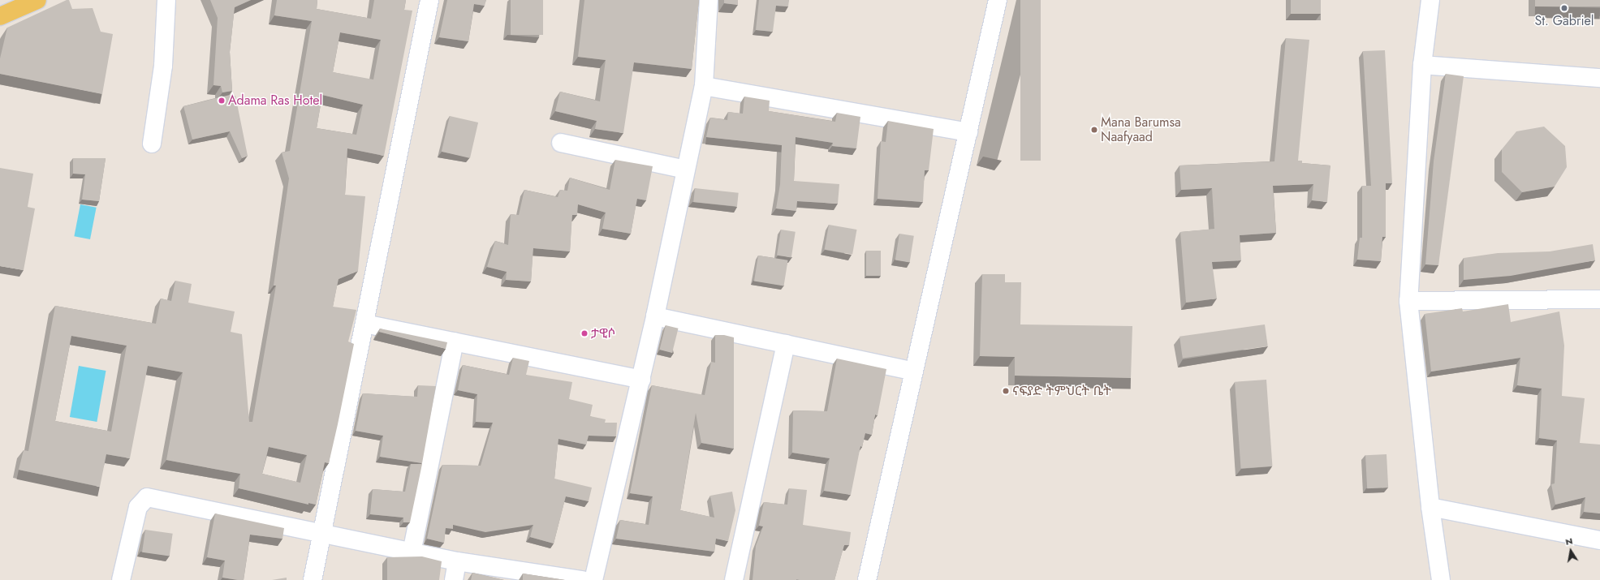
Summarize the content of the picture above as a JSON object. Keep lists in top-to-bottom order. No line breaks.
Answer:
{"places":["St. Gabriel","Adama Ras Hotel","Mana Barumsa Naafyaad","ታዊሶ","ናፍያድ ትምህርት ቤት"],"north":"top"}
